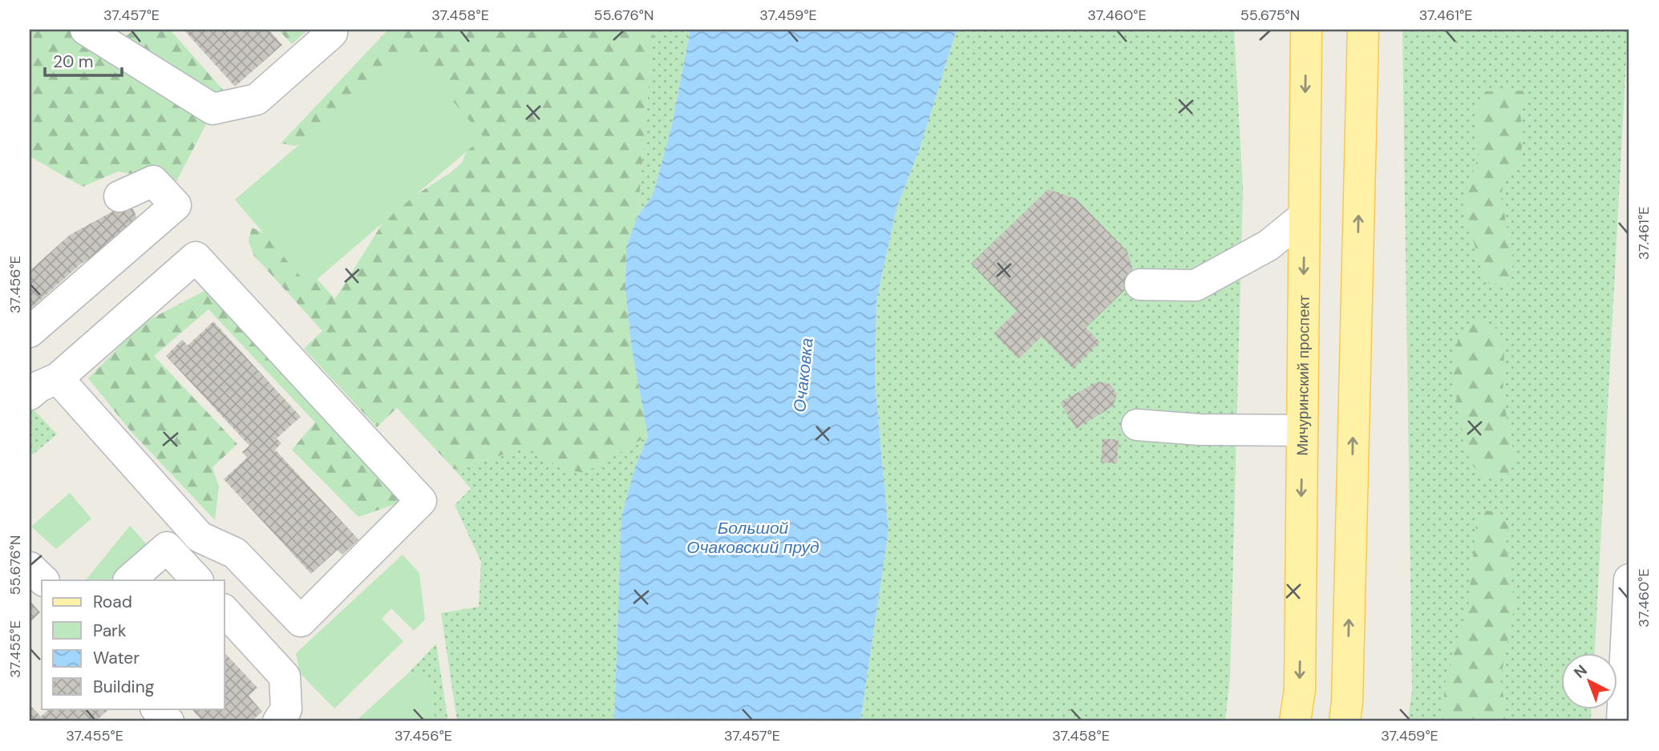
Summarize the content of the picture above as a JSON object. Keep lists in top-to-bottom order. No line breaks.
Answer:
{"streets":{"main road":["Мичуринский проспект"]},"water":["Очаковка","Большой Очаковский пруд"],"legend":["Road","Park","Water","Building"],"scale_bar":"20 m","north":"top left","coordinates":["37.457°E","37.458°E","55.676°N","37.459°E","37.460°E","55.675°N","37.461°E","37.456°E","37.455°E"]}
